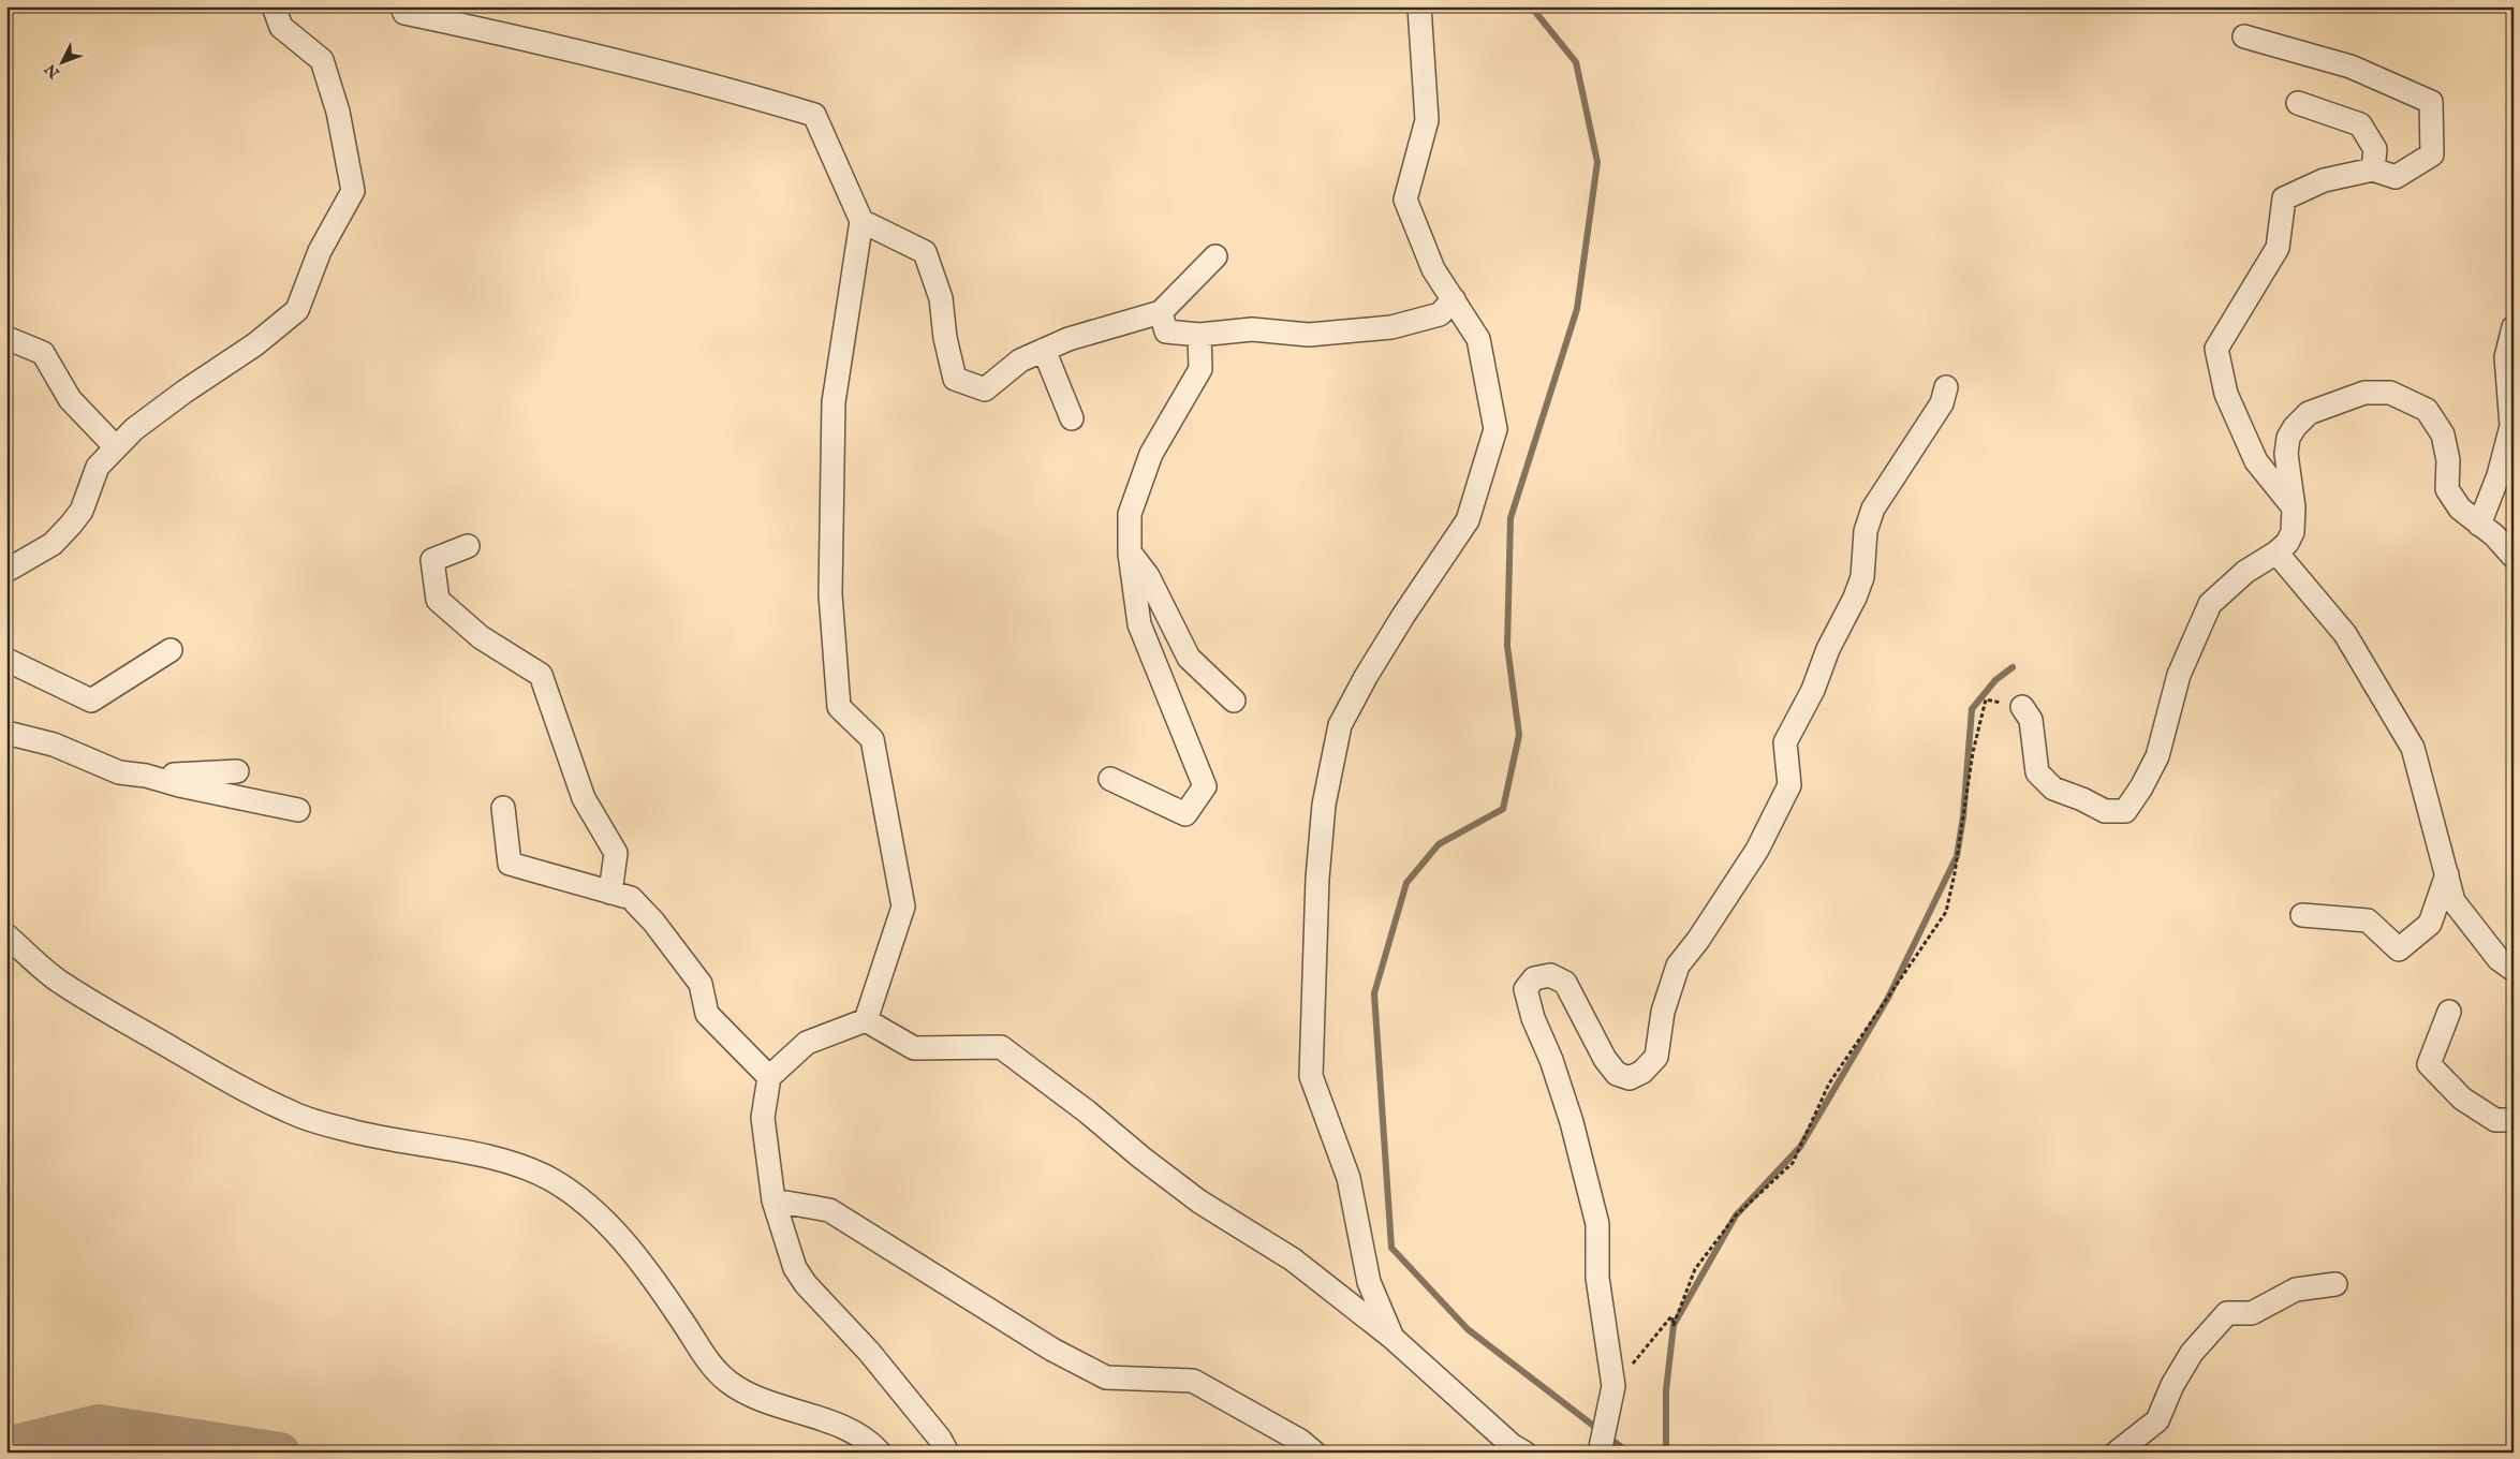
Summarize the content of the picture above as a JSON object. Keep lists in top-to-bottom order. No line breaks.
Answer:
{"north":"bottom left"}
